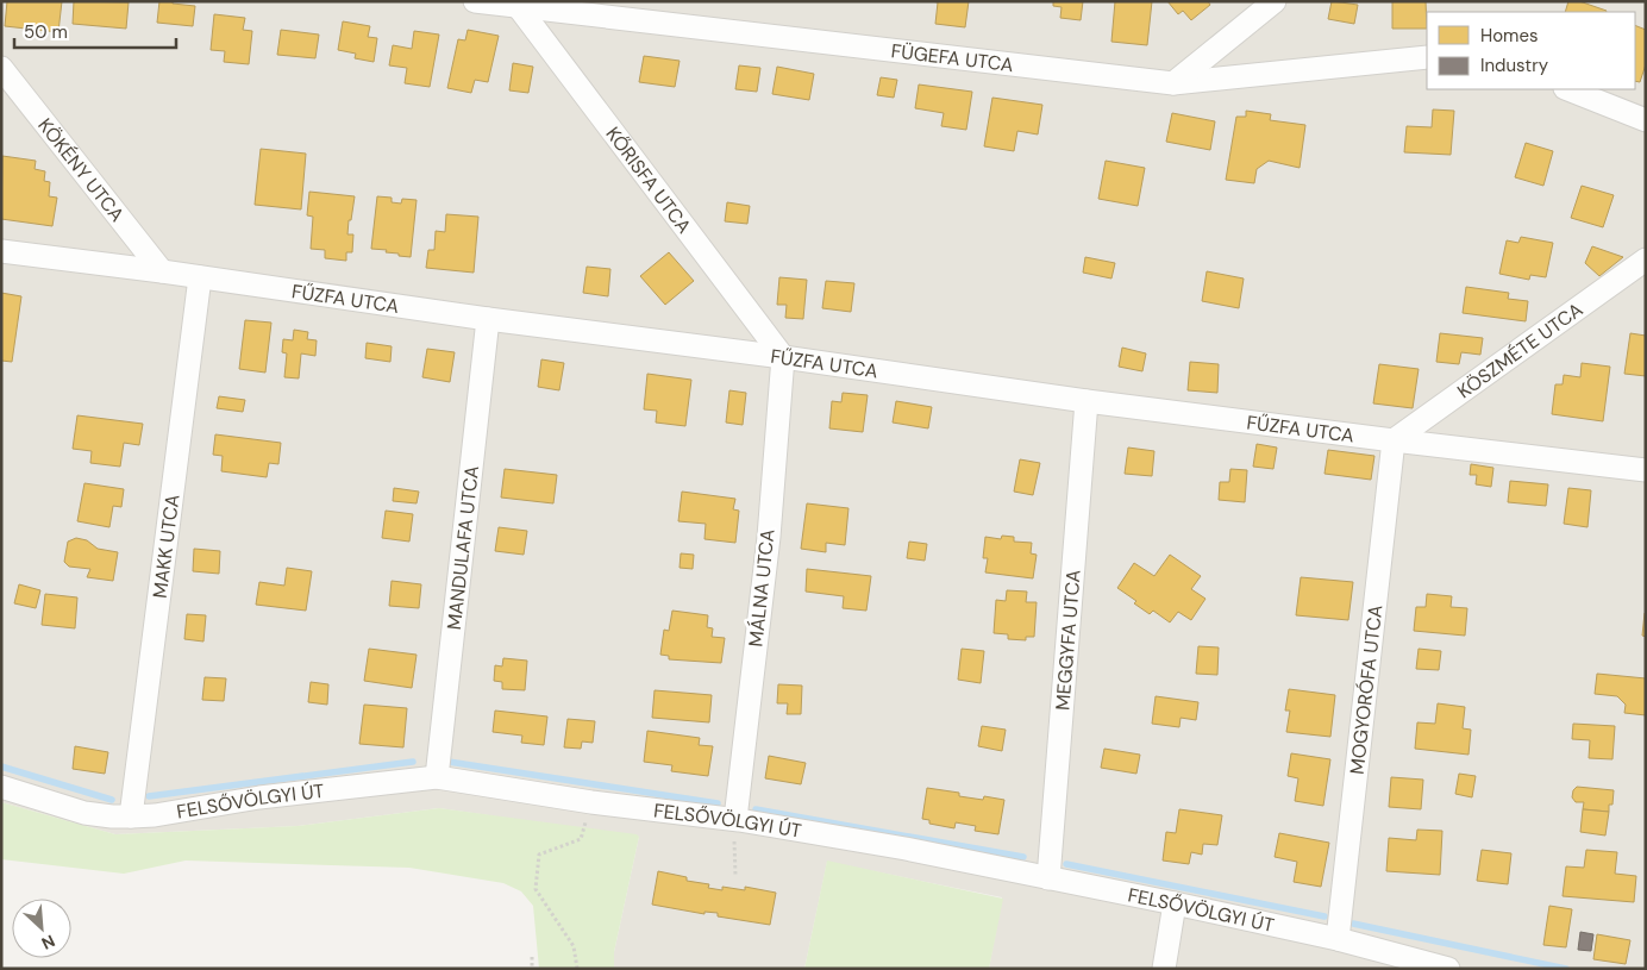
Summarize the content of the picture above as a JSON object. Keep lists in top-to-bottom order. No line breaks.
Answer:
{"streets":{"street":["FÜGEFA UTCA","KÖKÉNY UTCA","KŐRISFA UTCA","FŰZFA UTCA","KÖSZMÉTE UTCA","MAKK UTCA","MANDULAFA UTCA","MÁLNA UTCA","MEGGYFA UTCA","MOGYORÓFA UTCA","FELSŐVÖLGYI ÚT"]},"crossings":[["FÜGEFA UTCA","KŐRISFA UTCA"],["KÖKÉNY UTCA","FŰZFA UTCA"],["KŐRISFA UTCA","FŰZFA UTCA"],["KŐRISFA UTCA","MÁLNA UTCA"],["FŰZFA UTCA","KÖSZMÉTE UTCA"],["FŰZFA UTCA","MAKK UTCA"],["FŰZFA UTCA","MANDULAFA UTCA"],["FŰZFA UTCA","MÁLNA UTCA"],["FŰZFA UTCA","MEGGYFA UTCA"],["FŰZFA UTCA","MOGYORÓFA UTCA"],["KÖSZMÉTE UTCA","MOGYORÓFA UTCA"],["MAKK UTCA","FELSŐVÖLGYI ÚT"],["MANDULAFA UTCA","FELSŐVÖLGYI ÚT"],["MÁLNA UTCA","FELSŐVÖLGYI ÚT"],["MEGGYFA UTCA","FELSŐVÖLGYI ÚT"],["MOGYORÓFA UTCA","FELSŐVÖLGYI ÚT"]],"legend":["Homes","Industry"],"scale_bar":"50 m","north":"bottom right"}
